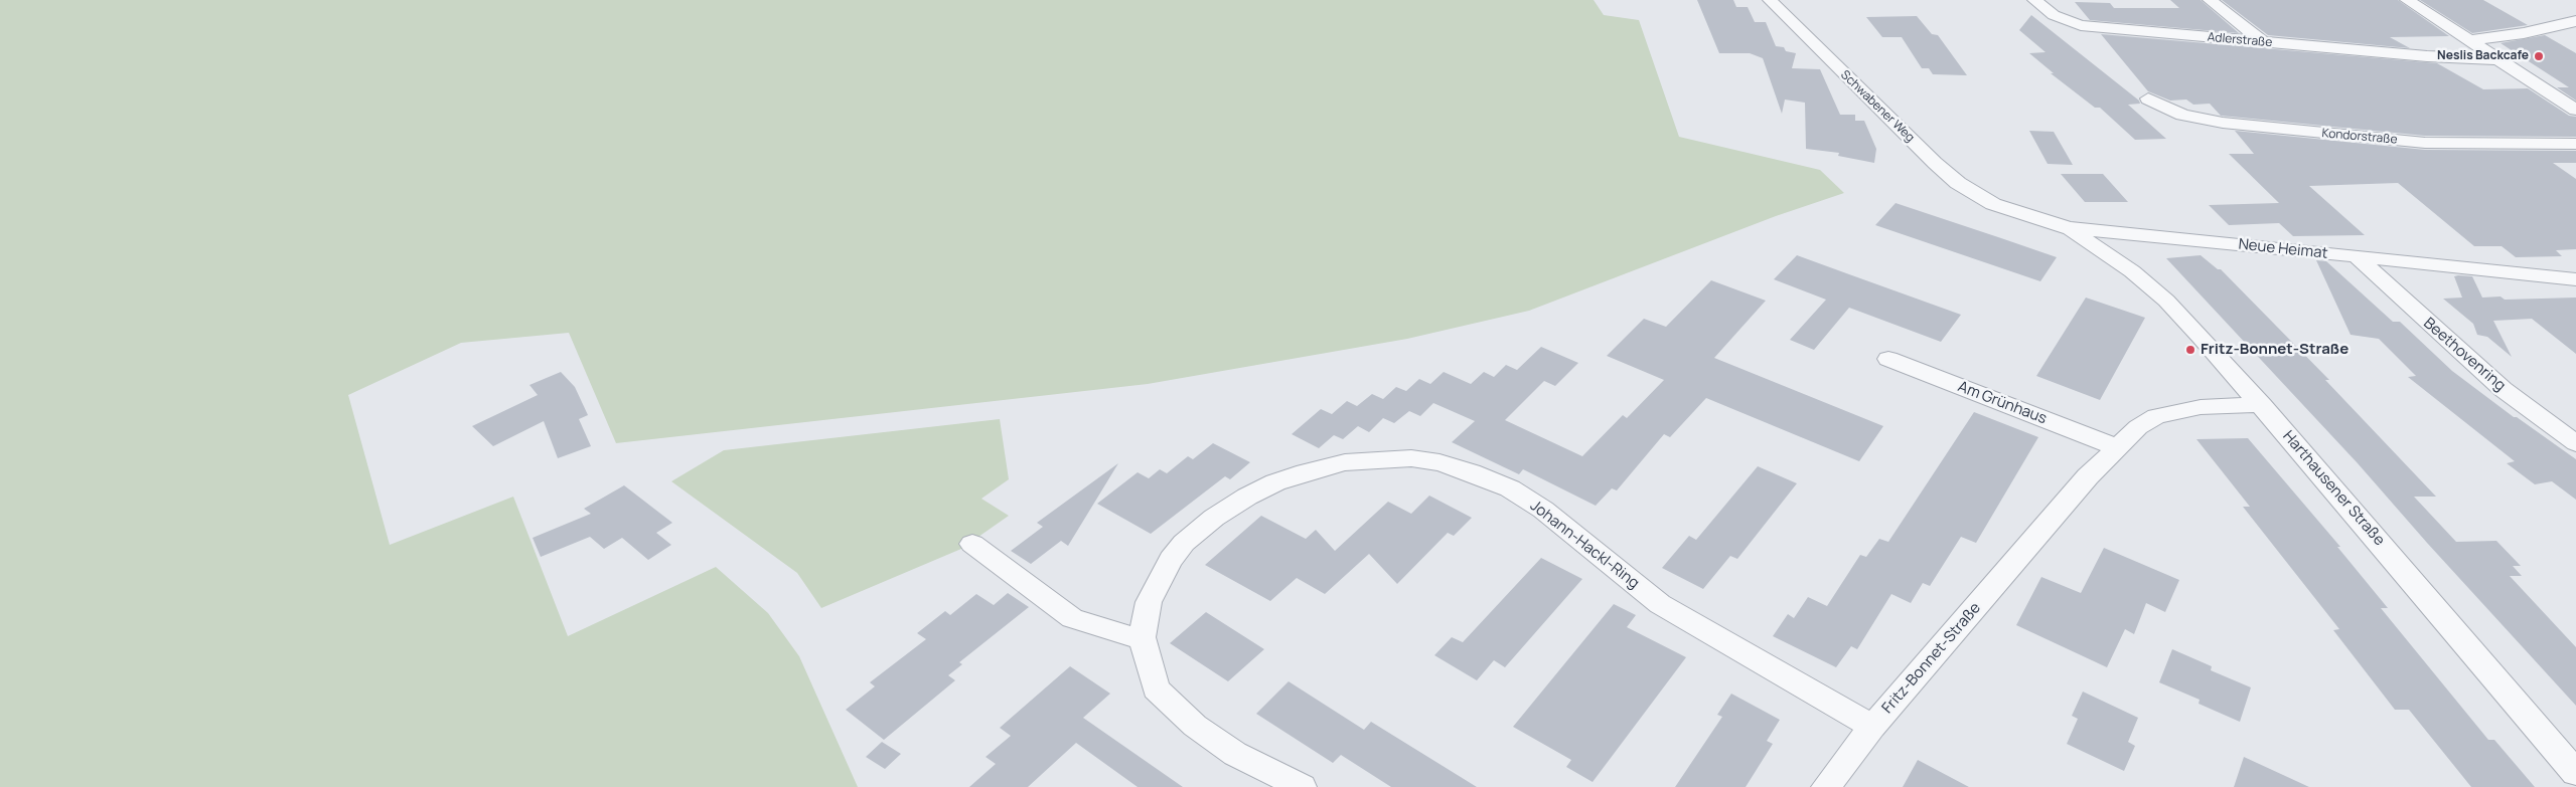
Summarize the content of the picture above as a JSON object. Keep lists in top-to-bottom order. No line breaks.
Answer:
{"streets":{"street":["Adlerstraße","Schwabener Weg","Kondorstraße","Neue Heimat","Beethovenring","Am Grünhaus","Harthausener Straße","Johann-Hackl-Ring","Fritz-Bonnet-Straße"]},"crossings":[["Schwabener Weg","Neue Heimat"],["Neue Heimat","Beethovenring"],["Neue Heimat","Harthausener Straße"],["Am Grünhaus","Fritz-Bonnet-Straße"],["Harthausener Straße","Fritz-Bonnet-Straße"],["Johann-Hackl-Ring","Fritz-Bonnet-Straße"]],"places":["Neslis Backcafe","Fritz-Bonnet-Straße"]}
